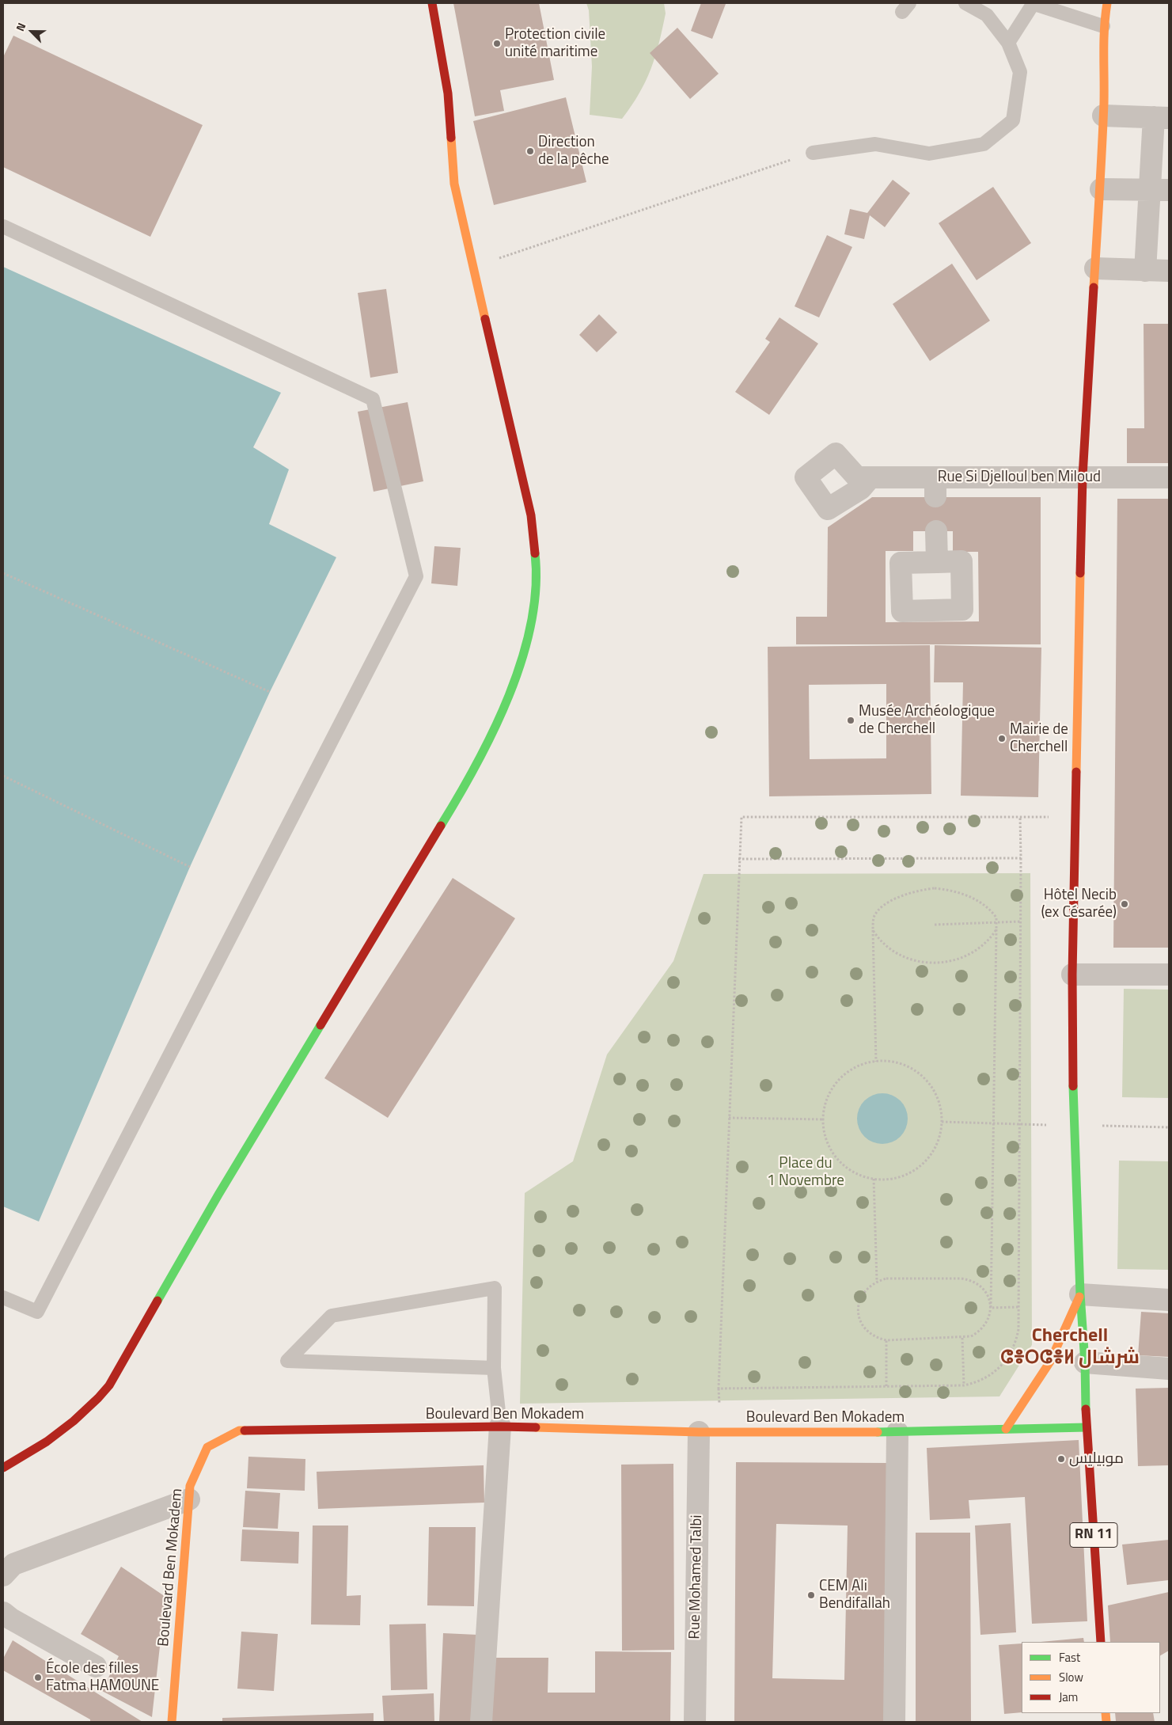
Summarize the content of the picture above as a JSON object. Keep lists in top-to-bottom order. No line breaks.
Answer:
{"streets":{"main road":["Boulevard Ben Mokadem","RN 11"],"street":["Rue Si Djelloul ben Miloud","Rue Mohamed Talbi"]},"crossings":[["Rue Si Djelloul ben Miloud","RN 11"],["Boulevard Ben Mokadem","RN 11"],["Boulevard Ben Mokadem","Rue Mohamed Talbi"]],"districts":["Cherchell ⵛⴻⵔⵛⴻⵍ شرشال"],"parks":["Place du 1 Novembre"],"places":["Protection civile unité maritime","Direction de la pêche","Musée Archéologique de Cherchell","Mairie de Cherchell","Hôtel Necib (ex Césarée)","موبيليس","CEM Ali Bendifallah","École des filles Fatma HAMOUNE"],"legend":["Fast","Slow","Jam"],"north":"top left"}
